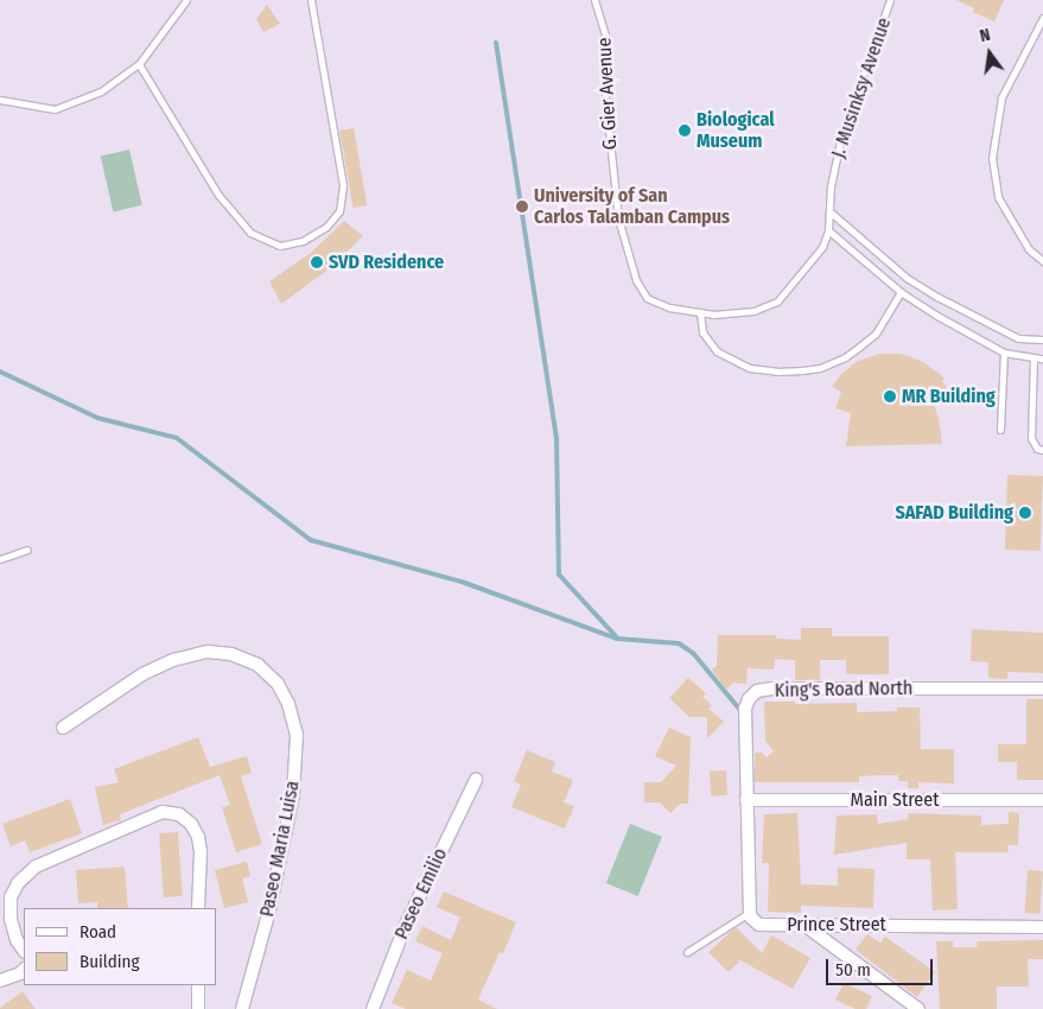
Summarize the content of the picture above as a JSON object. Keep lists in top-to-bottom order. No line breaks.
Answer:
{"streets":{"street":["King's Road North","Main Street","Paseo Maria Luisa","Paseo Emilio","Prince Street"],"lane":["J. Musinksy Avenue","G. Gier Avenue"]},"crossings":[["J. Musinksy Avenue","G. Gier Avenue"],["King's Road North","Main Street"]],"places":["Biological Museum","University of San Carlos Talamban Campus","SVD Residence","MR Building","SAFAD Building"],"legend":["Road","Building"],"scale_bar":"50 m","north":"top"}
